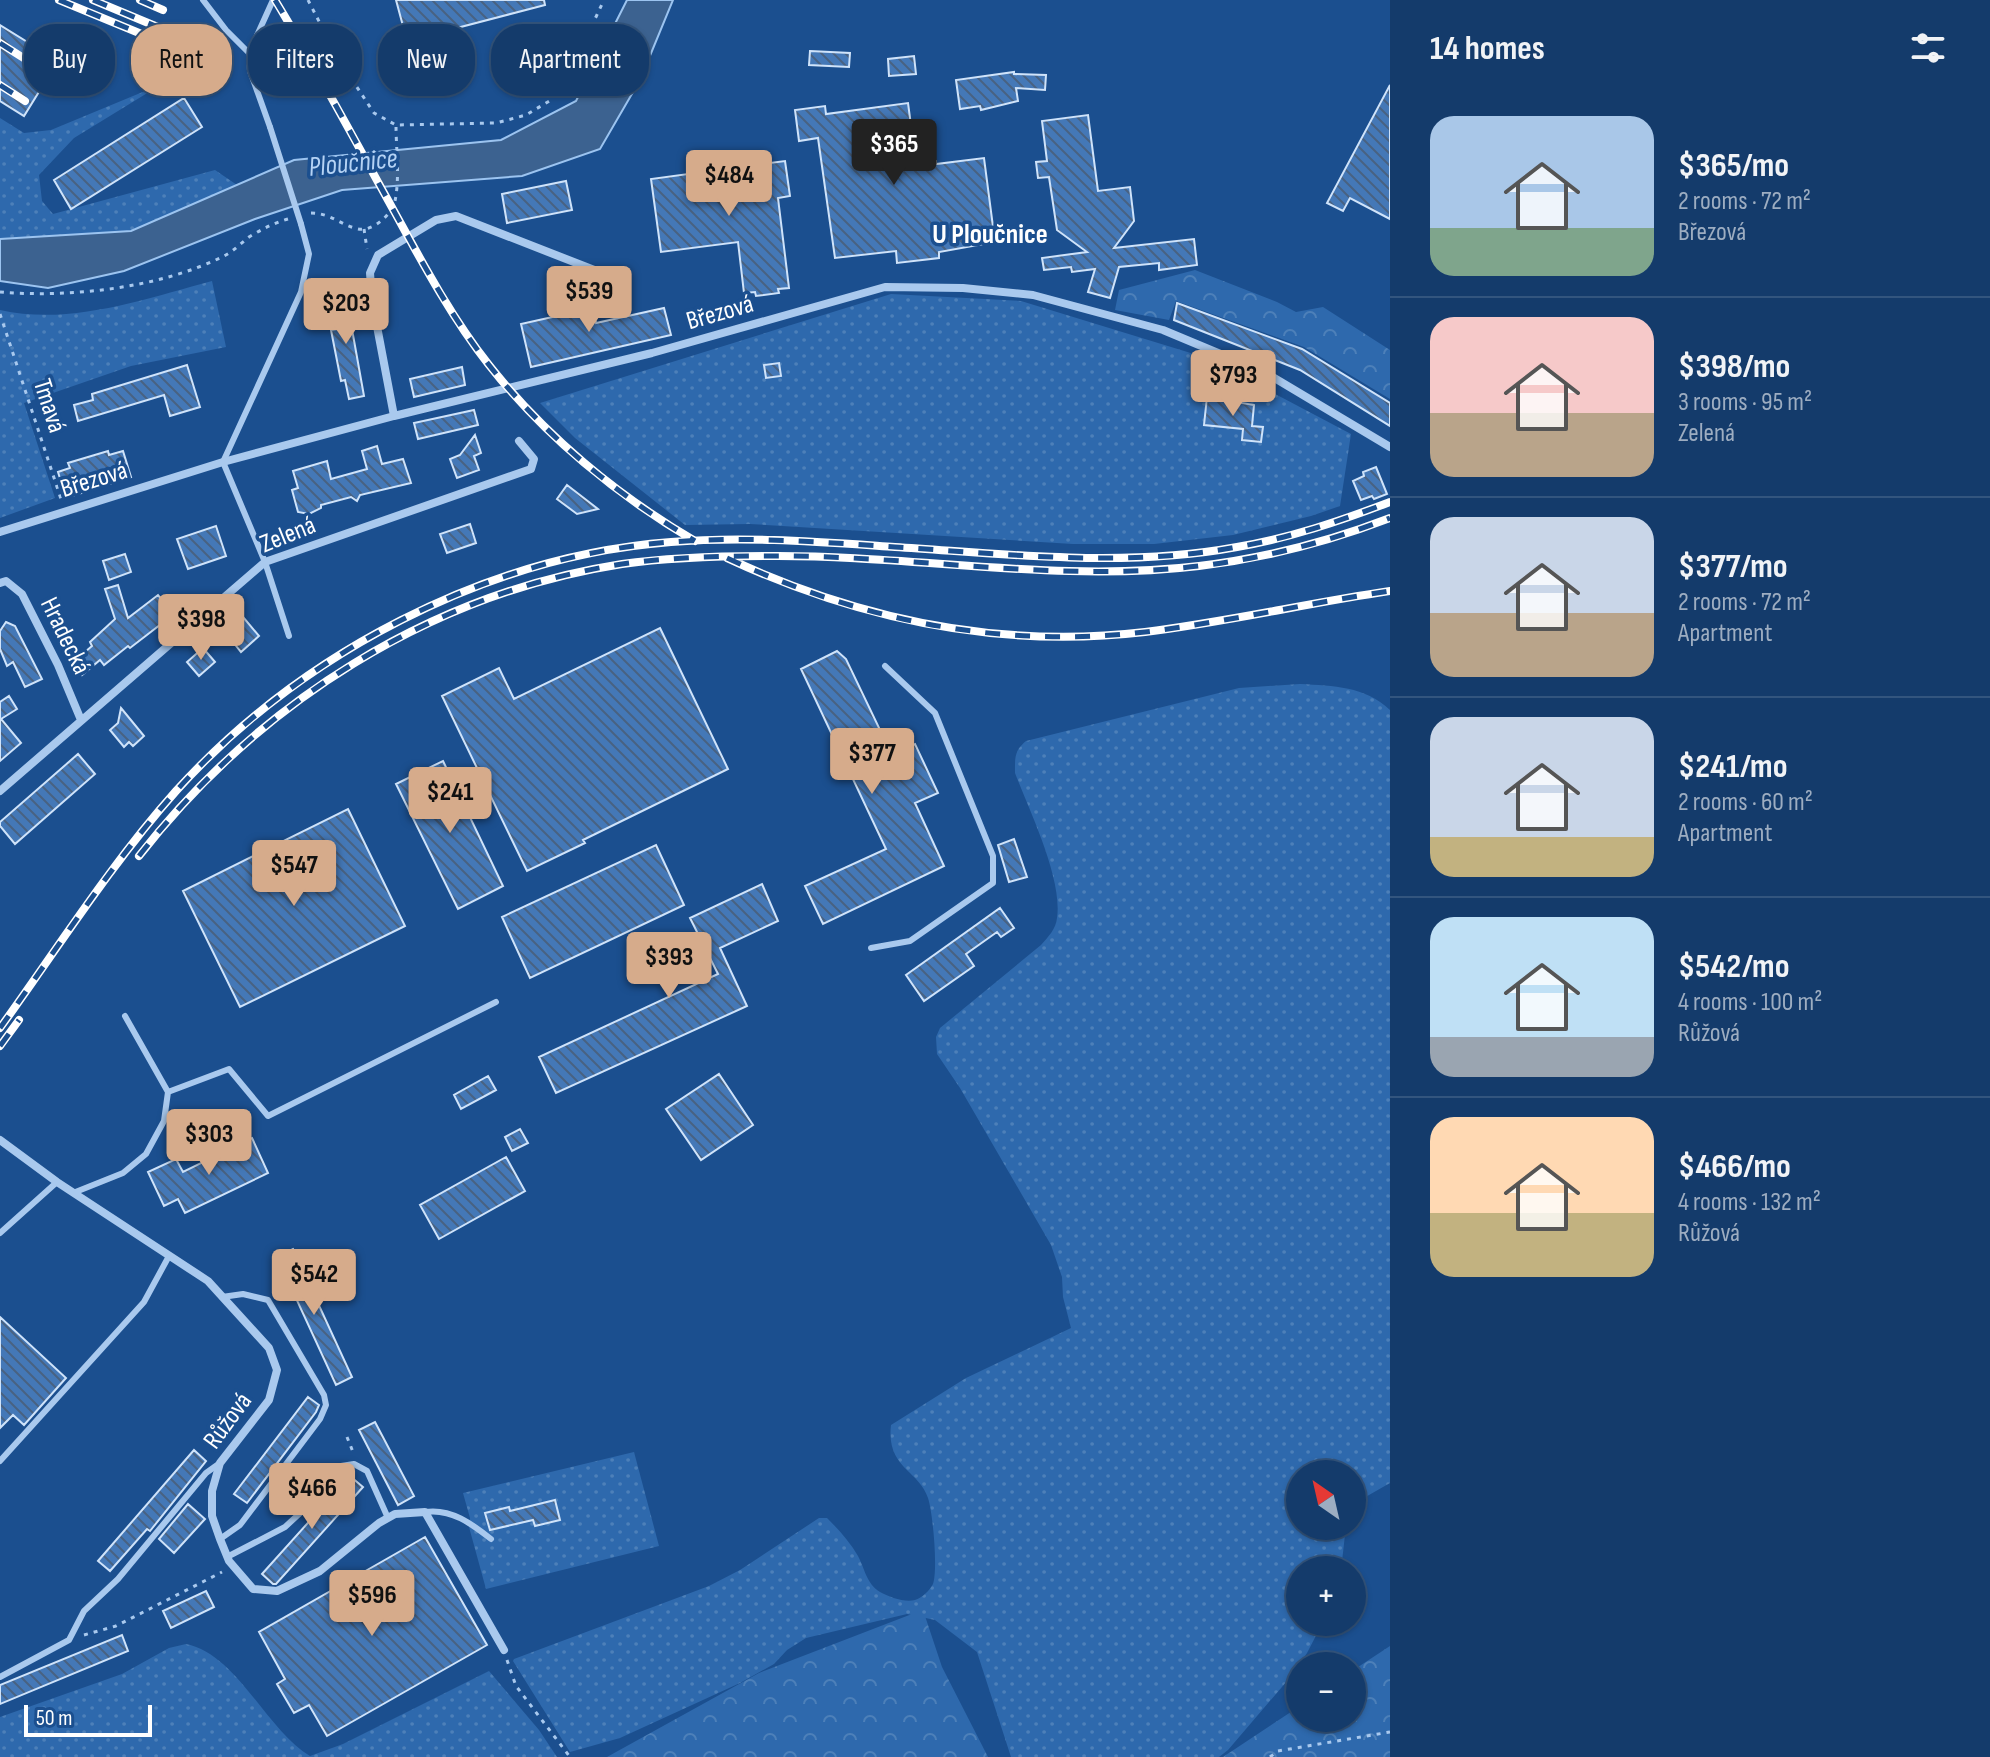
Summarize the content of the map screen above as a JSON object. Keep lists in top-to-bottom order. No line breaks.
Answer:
{"streets":{"street":["Březová","Zelená","Hradecká","Růžová"],"path":["Tmavá"]},"crossings":[["Březová","Tmavá"],["Zelená","Hradecká"]],"districts":["U Ploučnice"],"water":["Ploučnice"],"scale_bar":"50 m","north":"top left","page":{"heading":"14 homes","chip":["Buy","Rent","Filters","New","Apartment"],"list":[{"name":"$365/mo","note":"2 rooms · 72 m² · Březová"},{"name":"$398/mo","note":"3 rooms · 95 m² · Zelená"},{"name":"$377/mo","note":"2 rooms · 72 m² · Apartment"},{"name":"$241/mo","note":"2 rooms · 60 m² · Apartment"},{"name":"$542/mo","note":"4 rooms · 100 m² · Růžová"},{"name":"$466/mo","note":"4 rooms · 132 m² · Růžová"}],"price":["$365","$484","$539","$203","$793","$398","$377","$241","$547","$393","$303","$542","$466","$596"],"map_buttons":["+","−"],"scale":"50 m"}}
